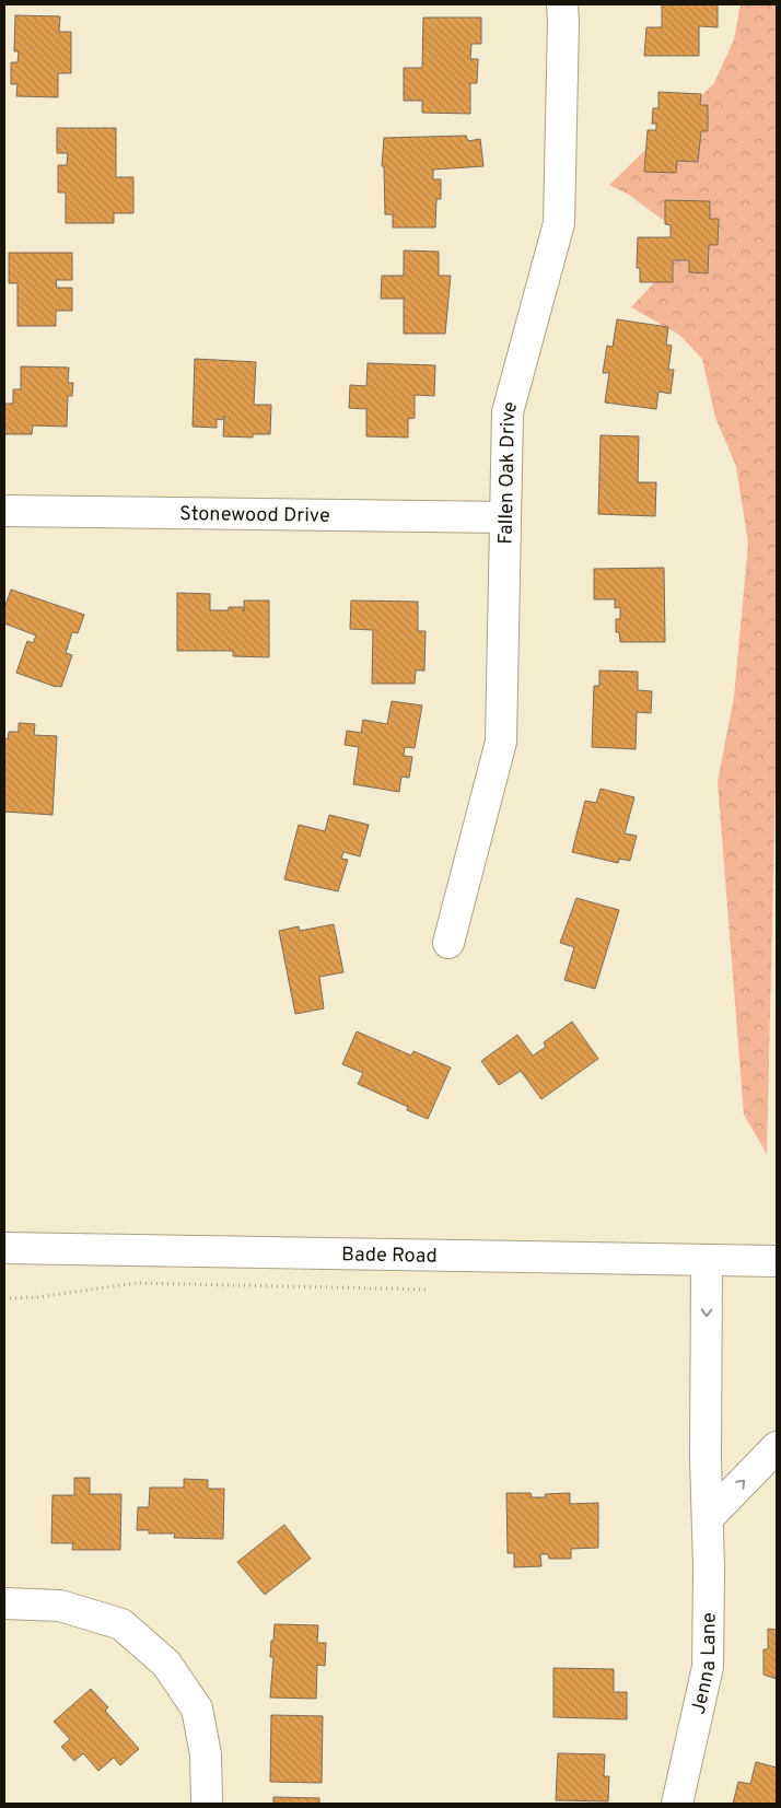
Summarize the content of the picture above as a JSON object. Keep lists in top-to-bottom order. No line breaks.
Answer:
{"streets":{"street":["Fallen Oak Drive","Stonewood Drive","Bade Road","Jenna Lane"]},"crossings":[["Fallen Oak Drive","Stonewood Drive"],["Bade Road","Jenna Lane"]],"one_way":["Jenna Lane"]}
